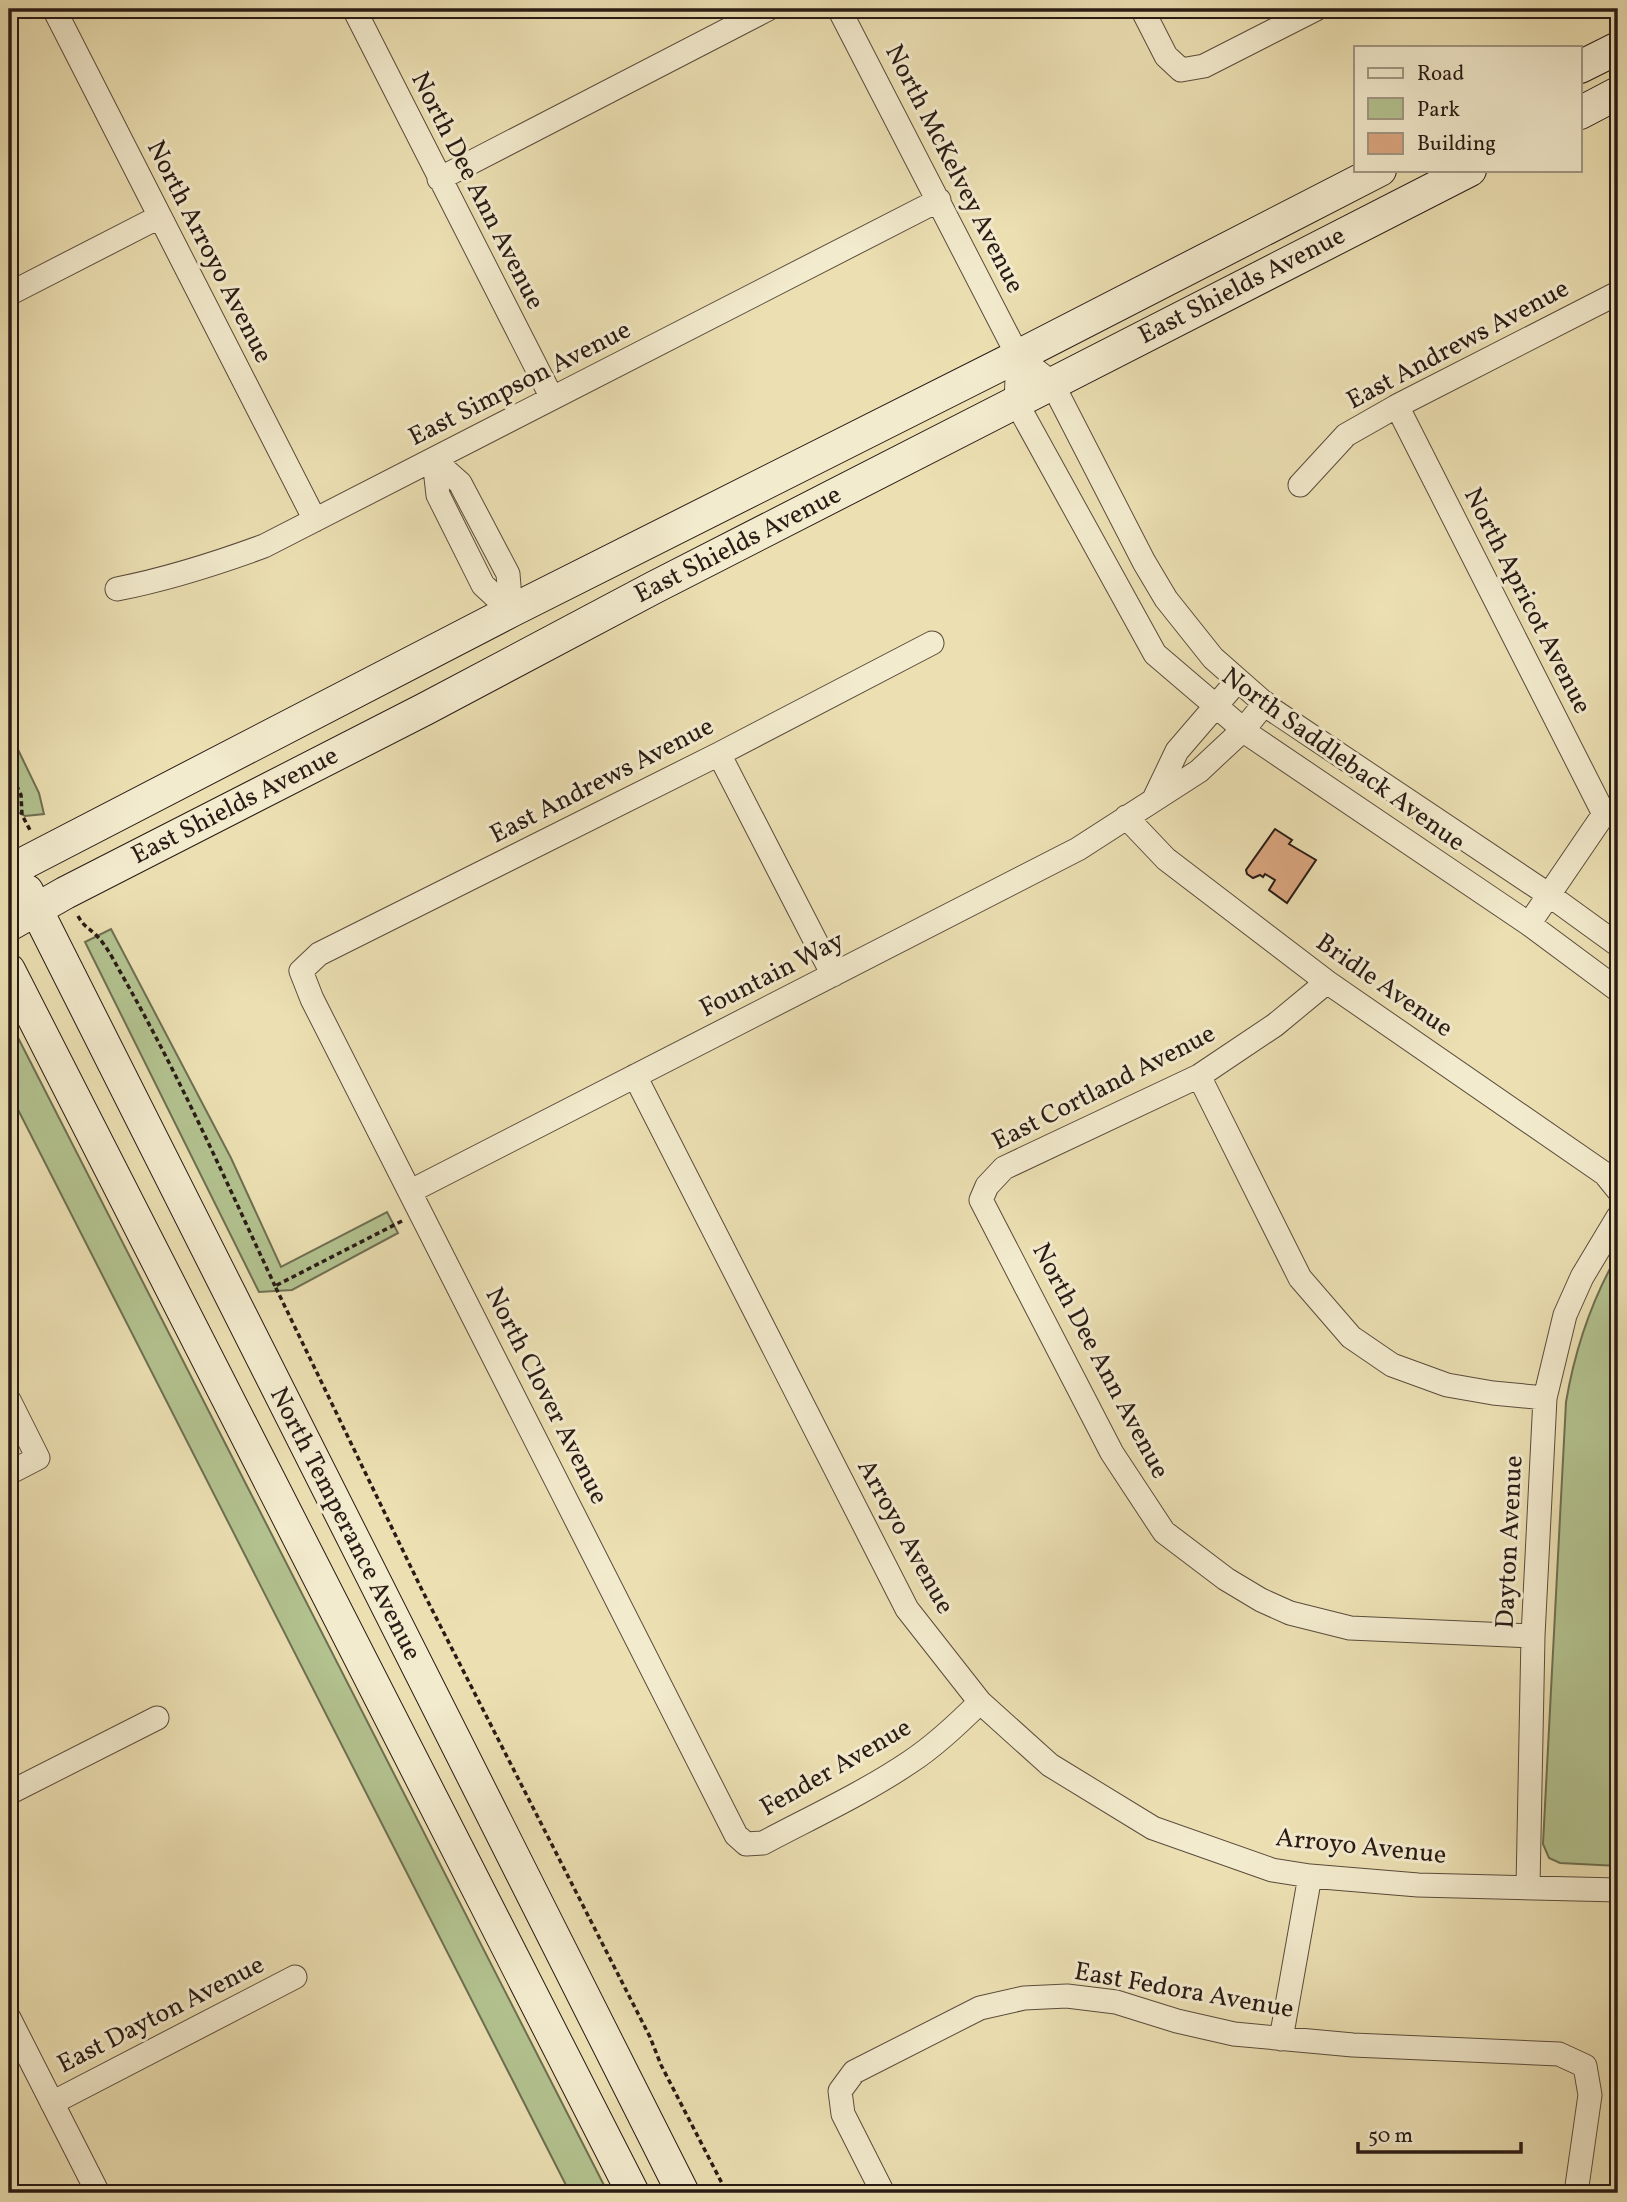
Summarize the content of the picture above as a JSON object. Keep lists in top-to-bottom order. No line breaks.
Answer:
{"streets":{"main road":["East Shields Avenue","North Temperance Avenue"],"street":["North McKelvey Avenue","North Dee Ann Avenue","North Arroyo Avenue","East Andrews Avenue","East Simpson Avenue","North Apricot Avenue","North Saddleback Avenue","Fountain Way","Bridle Avenue","East Cortland Avenue","North Clover Avenue","Arroyo Avenue","Dayton Avenue","Fender Avenue","East Fedora Avenue","East Dayton Avenue"]},"crossings":[["North McKelvey Avenue","East Shields Avenue"],["North McKelvey Avenue","East Simpson Avenue"],["North McKelvey Avenue","North Saddleback Avenue"],["North Dee Ann Avenue","East Simpson Avenue"],["North Dee Ann Avenue","East Cortland Avenue"],["North Dee Ann Avenue","Dayton Avenue"],["North Arroyo Avenue","East Simpson Avenue"],["East Shields Avenue","North Saddleback Avenue"],["East Shields Avenue","North Temperance Avenue"],["East Andrews Avenue","North Apricot Avenue"],["East Andrews Avenue","North Clover Avenue"],["North Apricot Avenue","North Saddleback Avenue"],["North Saddleback Avenue","Fountain Way"],["Fountain Way","Bridle Avenue"],["Fountain Way","North Clover Avenue"],["Fountain Way","Arroyo Avenue"],["Bridle Avenue","East Cortland Avenue"],["North Clover Avenue","Fender Avenue"],["Arroyo Avenue","Dayton Avenue"],["Arroyo Avenue","Fender Avenue"]],"legend":["Road","Park","Building"],"scale_bar":"50 m"}
